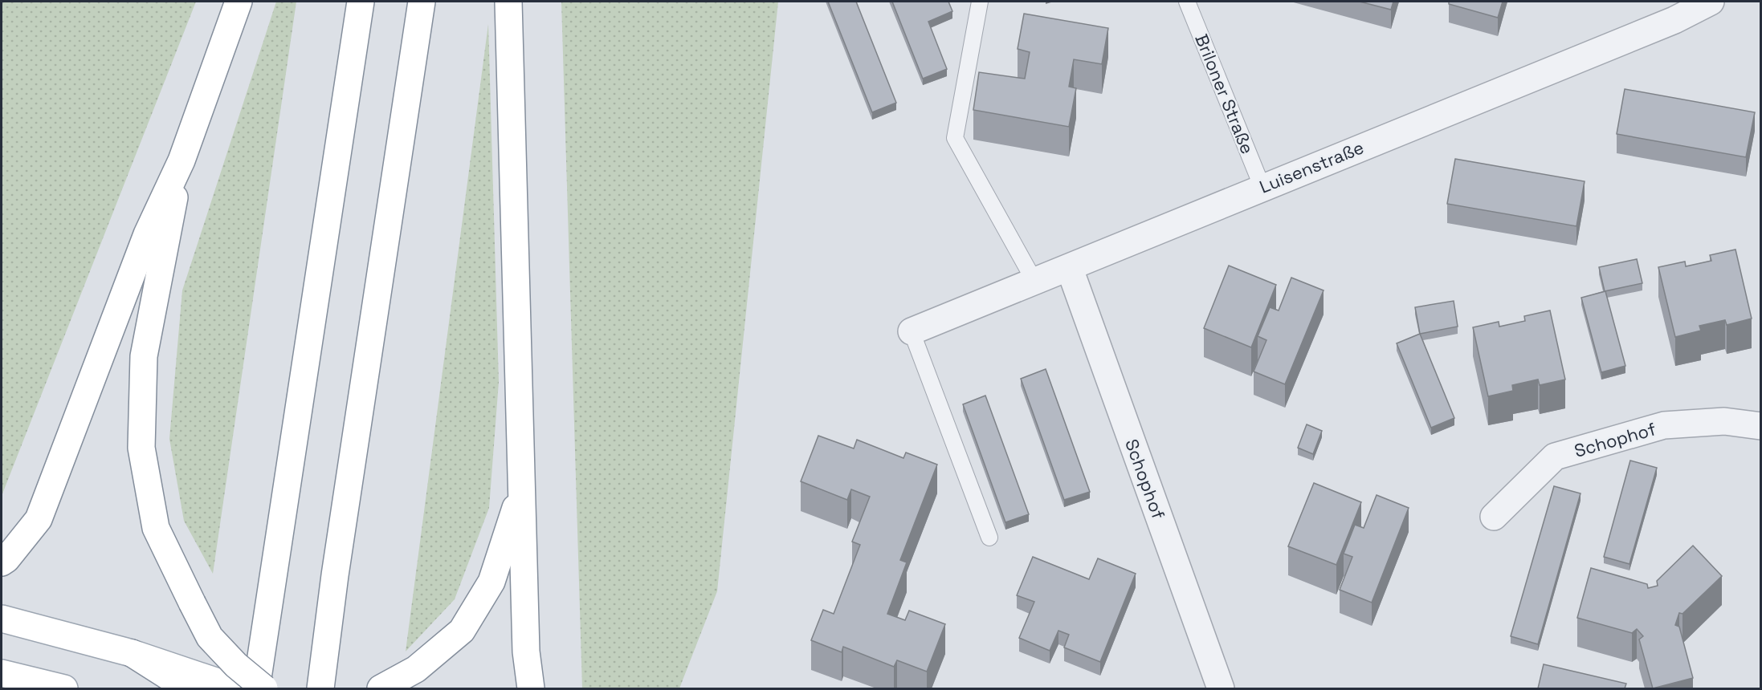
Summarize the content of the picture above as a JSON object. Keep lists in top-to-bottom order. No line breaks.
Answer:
{"streets":{"street":["Luisenstraße","Schophof"],"lane":["Briloner Straße"]},"crossings":[["Briloner Straße","Luisenstraße"],["Luisenstraße","Schophof"]]}
